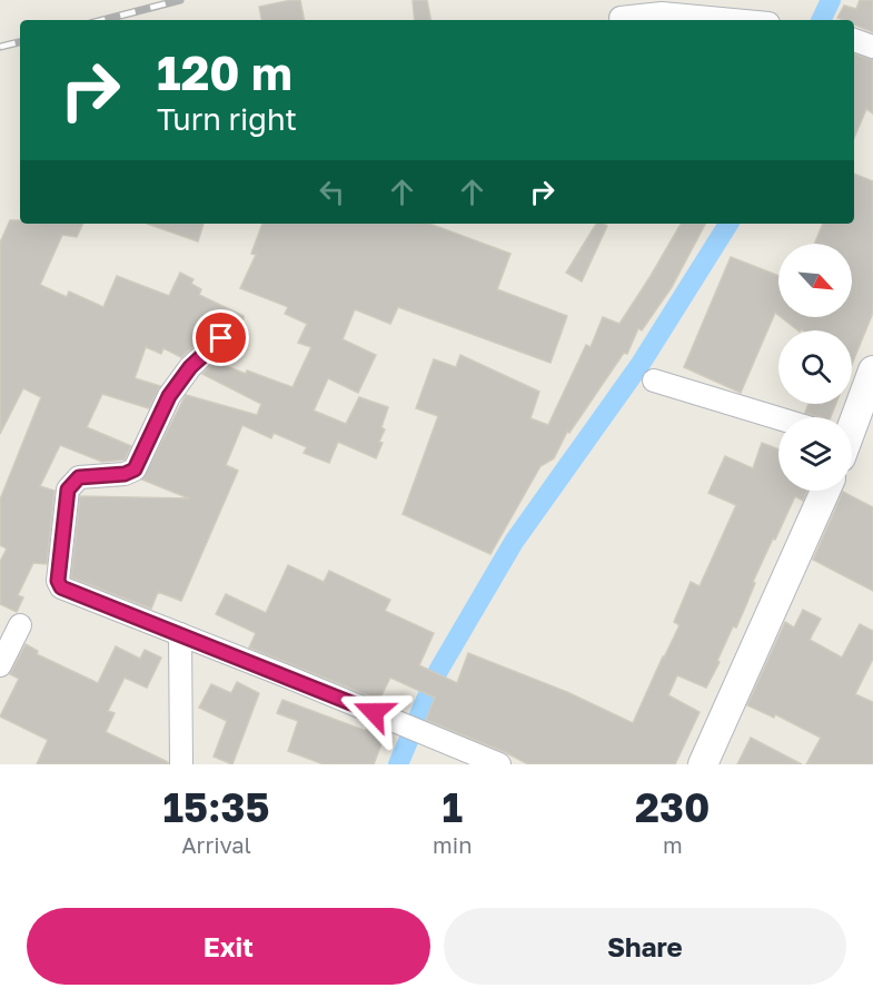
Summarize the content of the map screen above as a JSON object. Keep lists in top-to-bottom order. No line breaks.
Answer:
{"north":"bottom right","page":{"turn":["120 m","Turn right"],"eta":["15:35","Arrival","1","min","230","m"],"buttons":["Exit","Share"]}}
